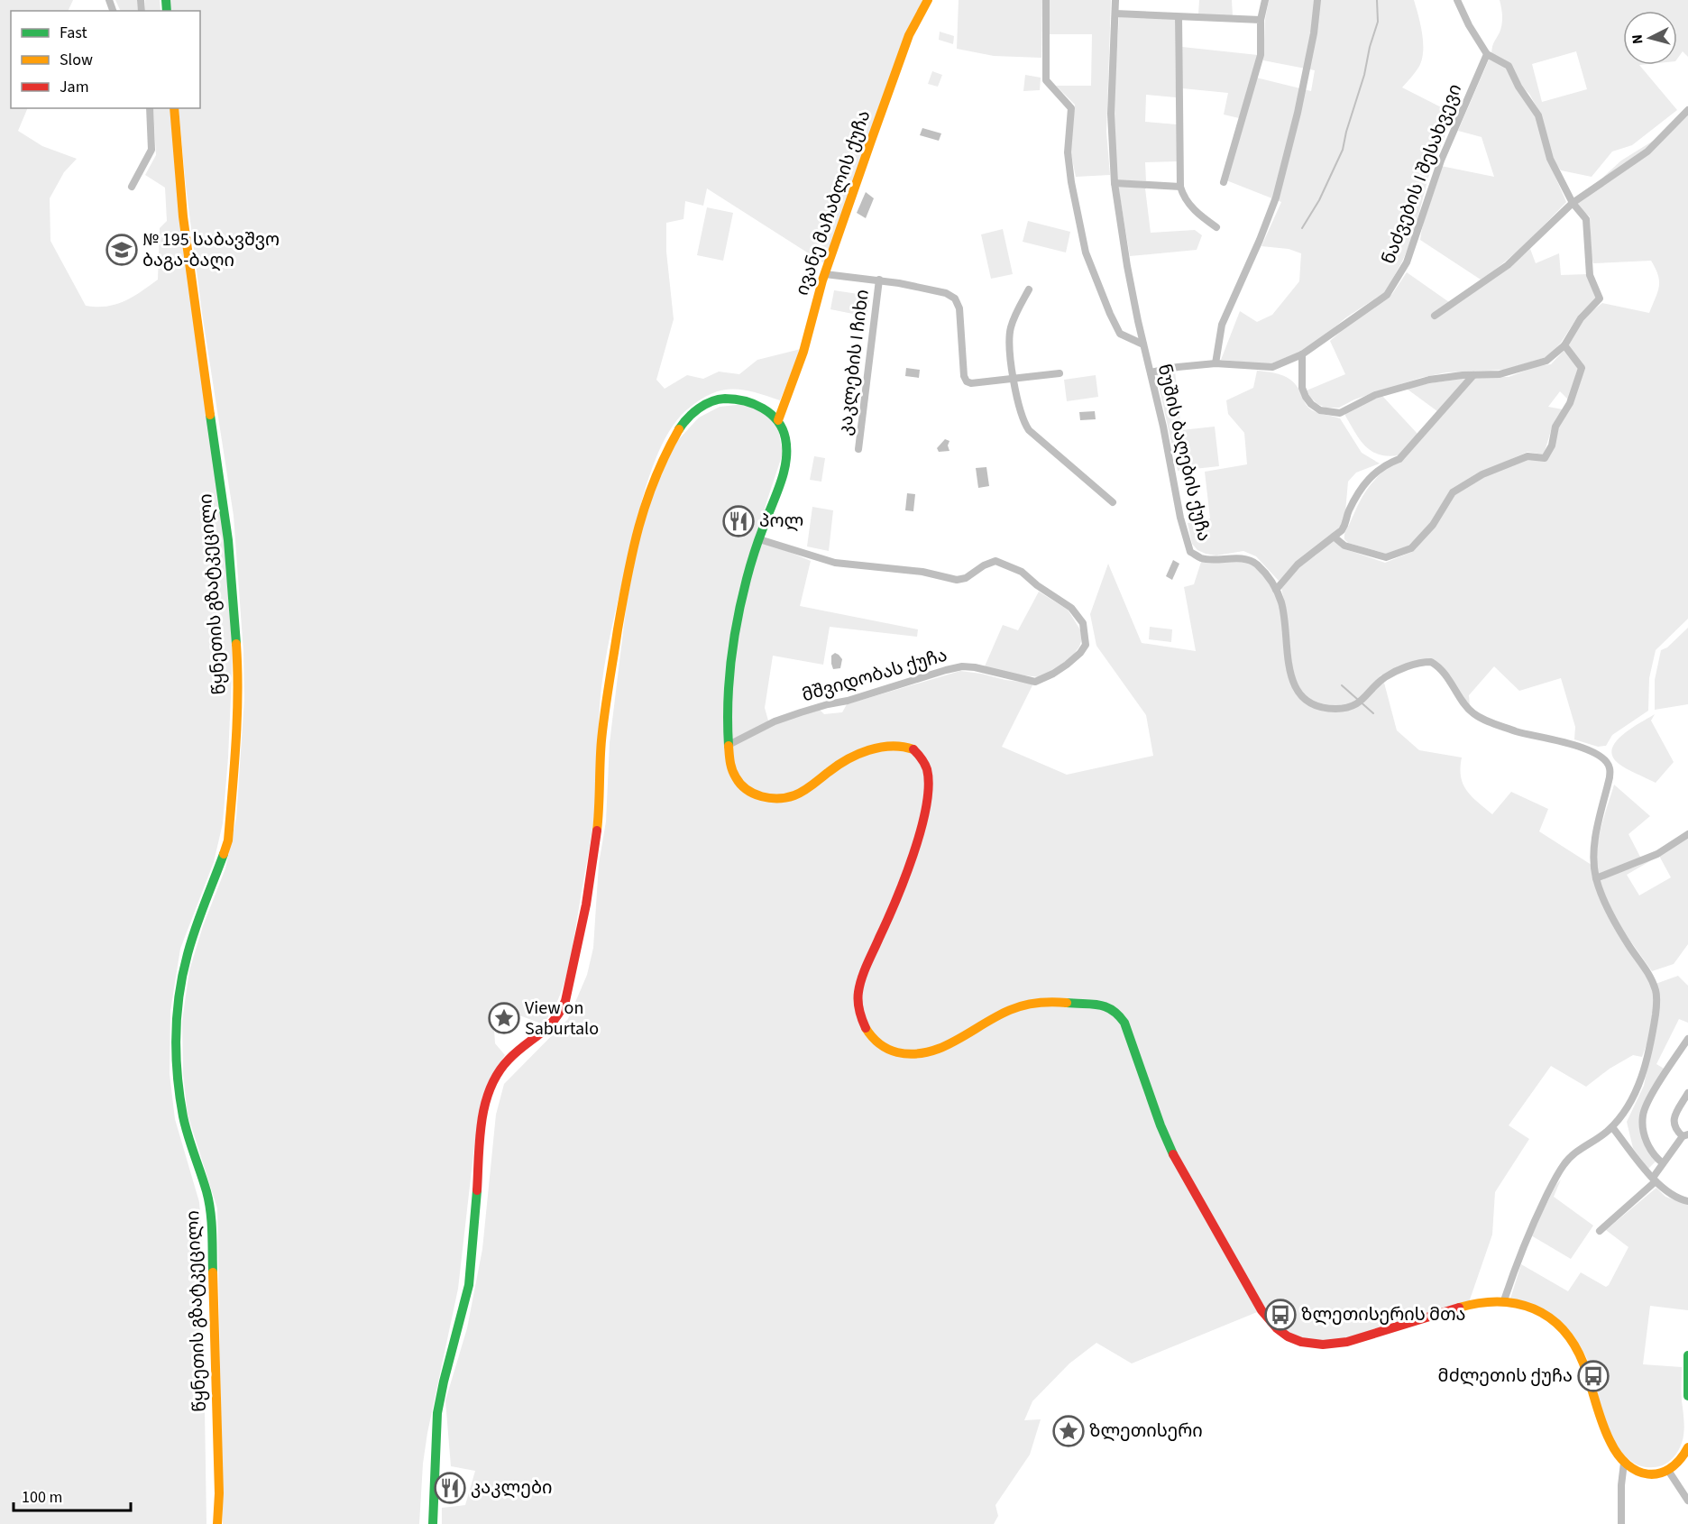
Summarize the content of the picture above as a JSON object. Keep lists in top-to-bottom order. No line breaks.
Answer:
{"streets":{"main road":["ივანე მაჩაბლის ქუჩა","წყნეთის გზატკეცილი"],"street":["ნაძვების I შესახვევი","კაკლების I ჩიხი","ნუშის ბაღების ქუჩა","მშვიდობას ქუჩა"]},"crossings":[["ნაძვების I შესახვევი","ნუშის ბაღების ქუჩა"]],"places":{"school or university":["№ 195 საბავშვო ბაგა-ბაღი"],"restaurant":["პოლ","კაკლები"],"place":["View on Saburtalo","ზლეთისერი"],"bus stop":["ზლეთისერის მთა","მძლეთის ქუჩა"]},"legend":["Fast","Slow","Jam"],"scale_bar":"100 m","north":"left"}
